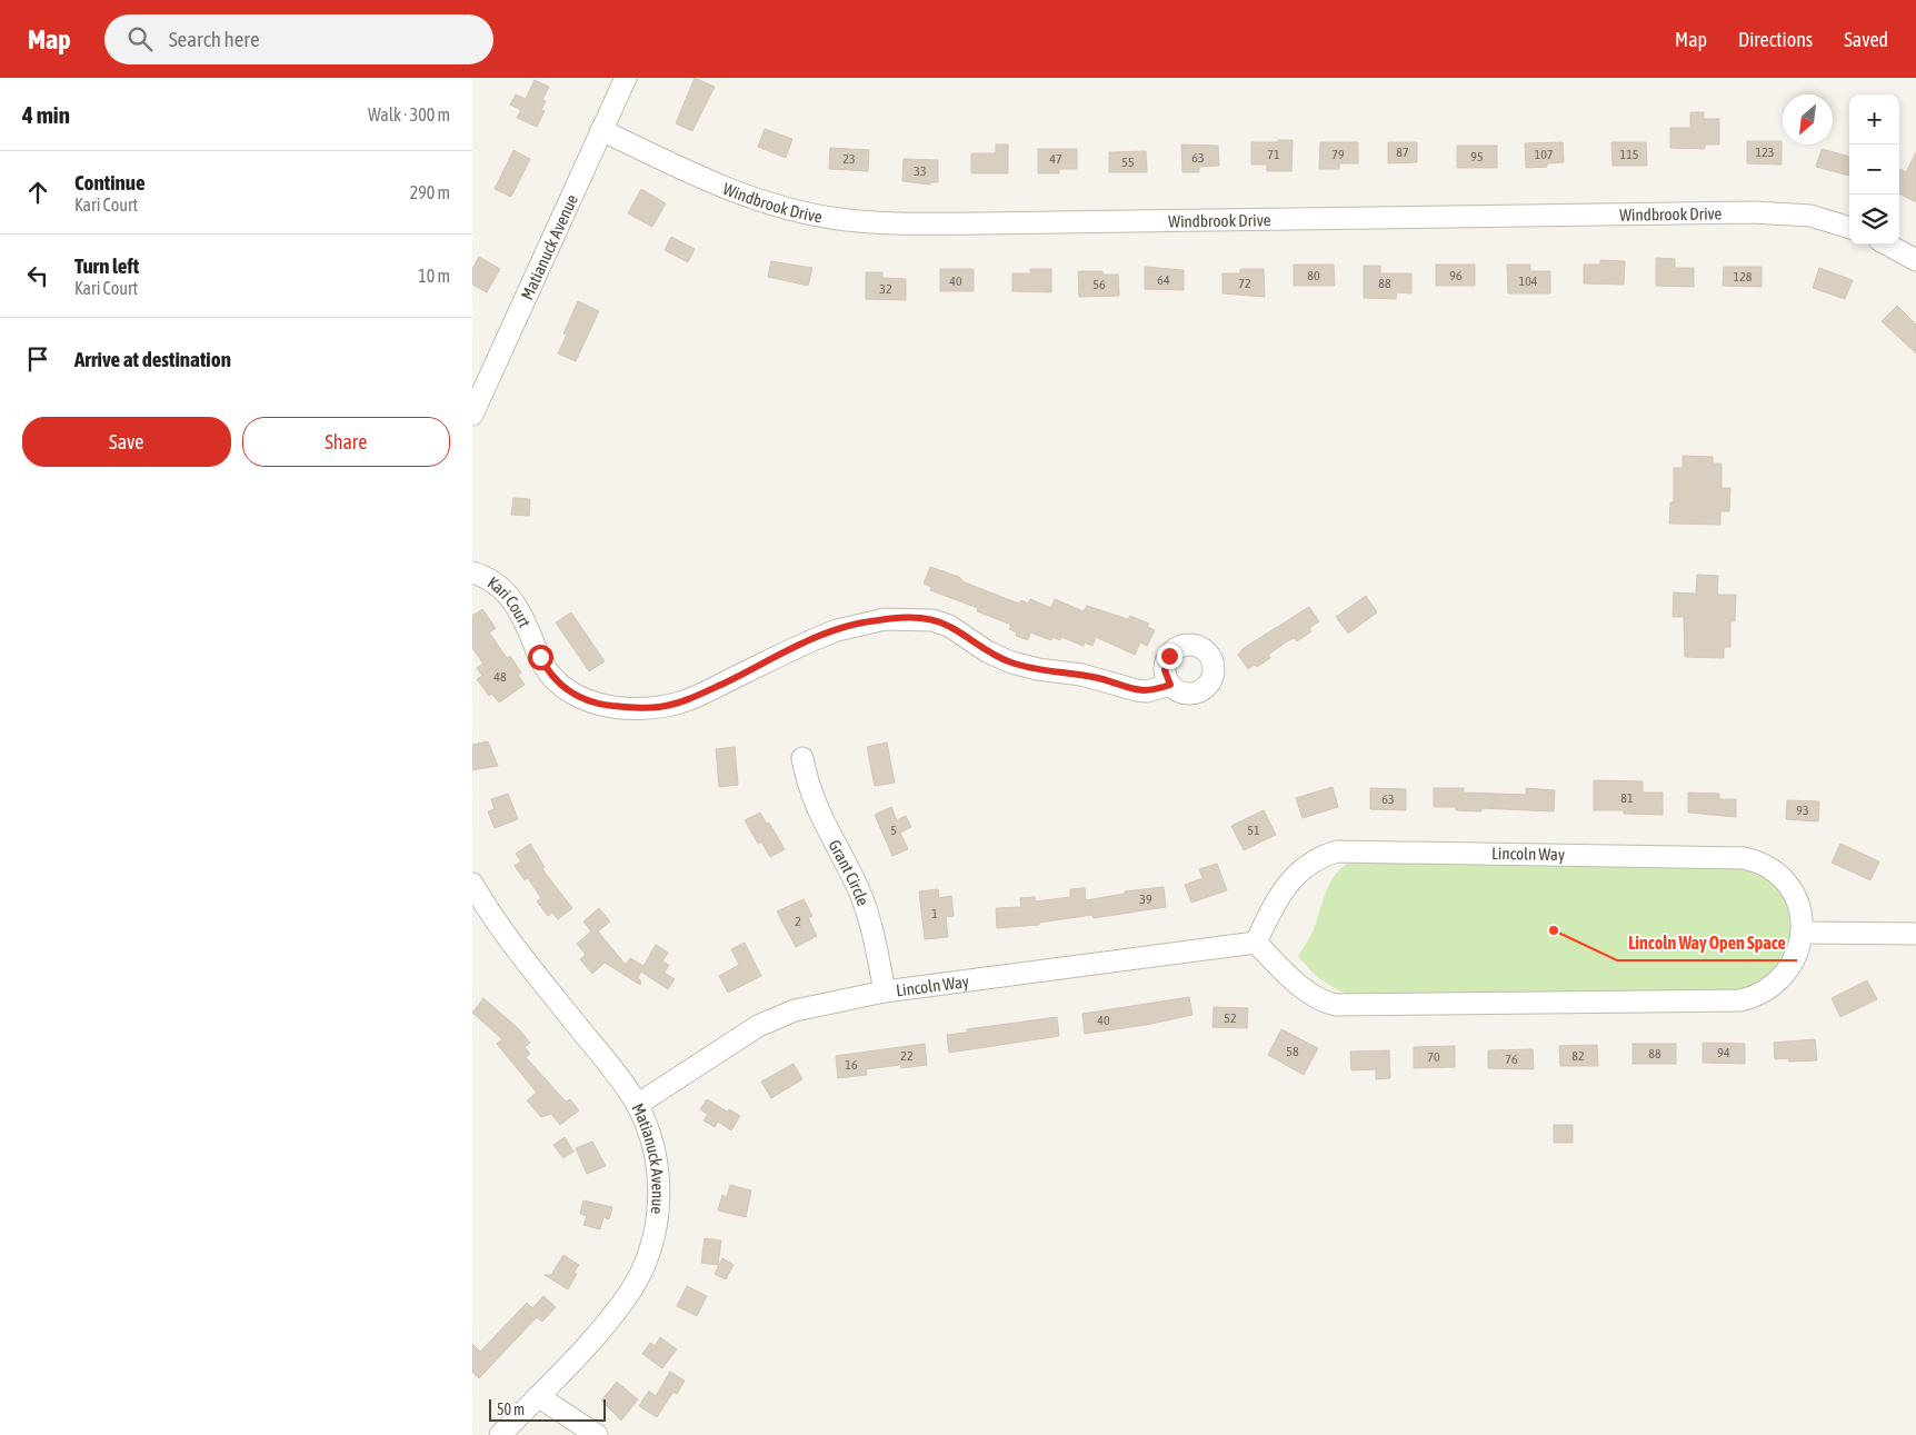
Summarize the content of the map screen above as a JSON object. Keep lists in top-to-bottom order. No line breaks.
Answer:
{"streets":{"street":["Windbrook Drive","Matianuck Avenue","Kari Court","Lincoln Way","Grant Circle"]},"crossings":[["Windbrook Drive","Matianuck Avenue"],["Matianuck Avenue","Lincoln Way"],["Lincoln Way","Grant Circle"]],"places":["Lincoln Way Open Space"],"house_numbers":["87","123","71","79","107","115","95","63","23","47","55","33","80","96","128","64","40","104","72","88","56","32","48","81","63","93","5","51","39","1","2","52","40","58","94","88","22","82","70","76","16"],"scale_bar":"50 m","north":"bottom left","page":{"header":"Map","search":"Search here","nav":["Map","Directions","Saved"],"heading":["4 min","Walk · 300 m"],"map_buttons":["+","−"],"list":[["Continue","Kari Court","290 m"],["Turn left","Kari Court","10 m"],"Arrive at destination"],"buttons":["Save","Share"],"scale":"50 m"}}
